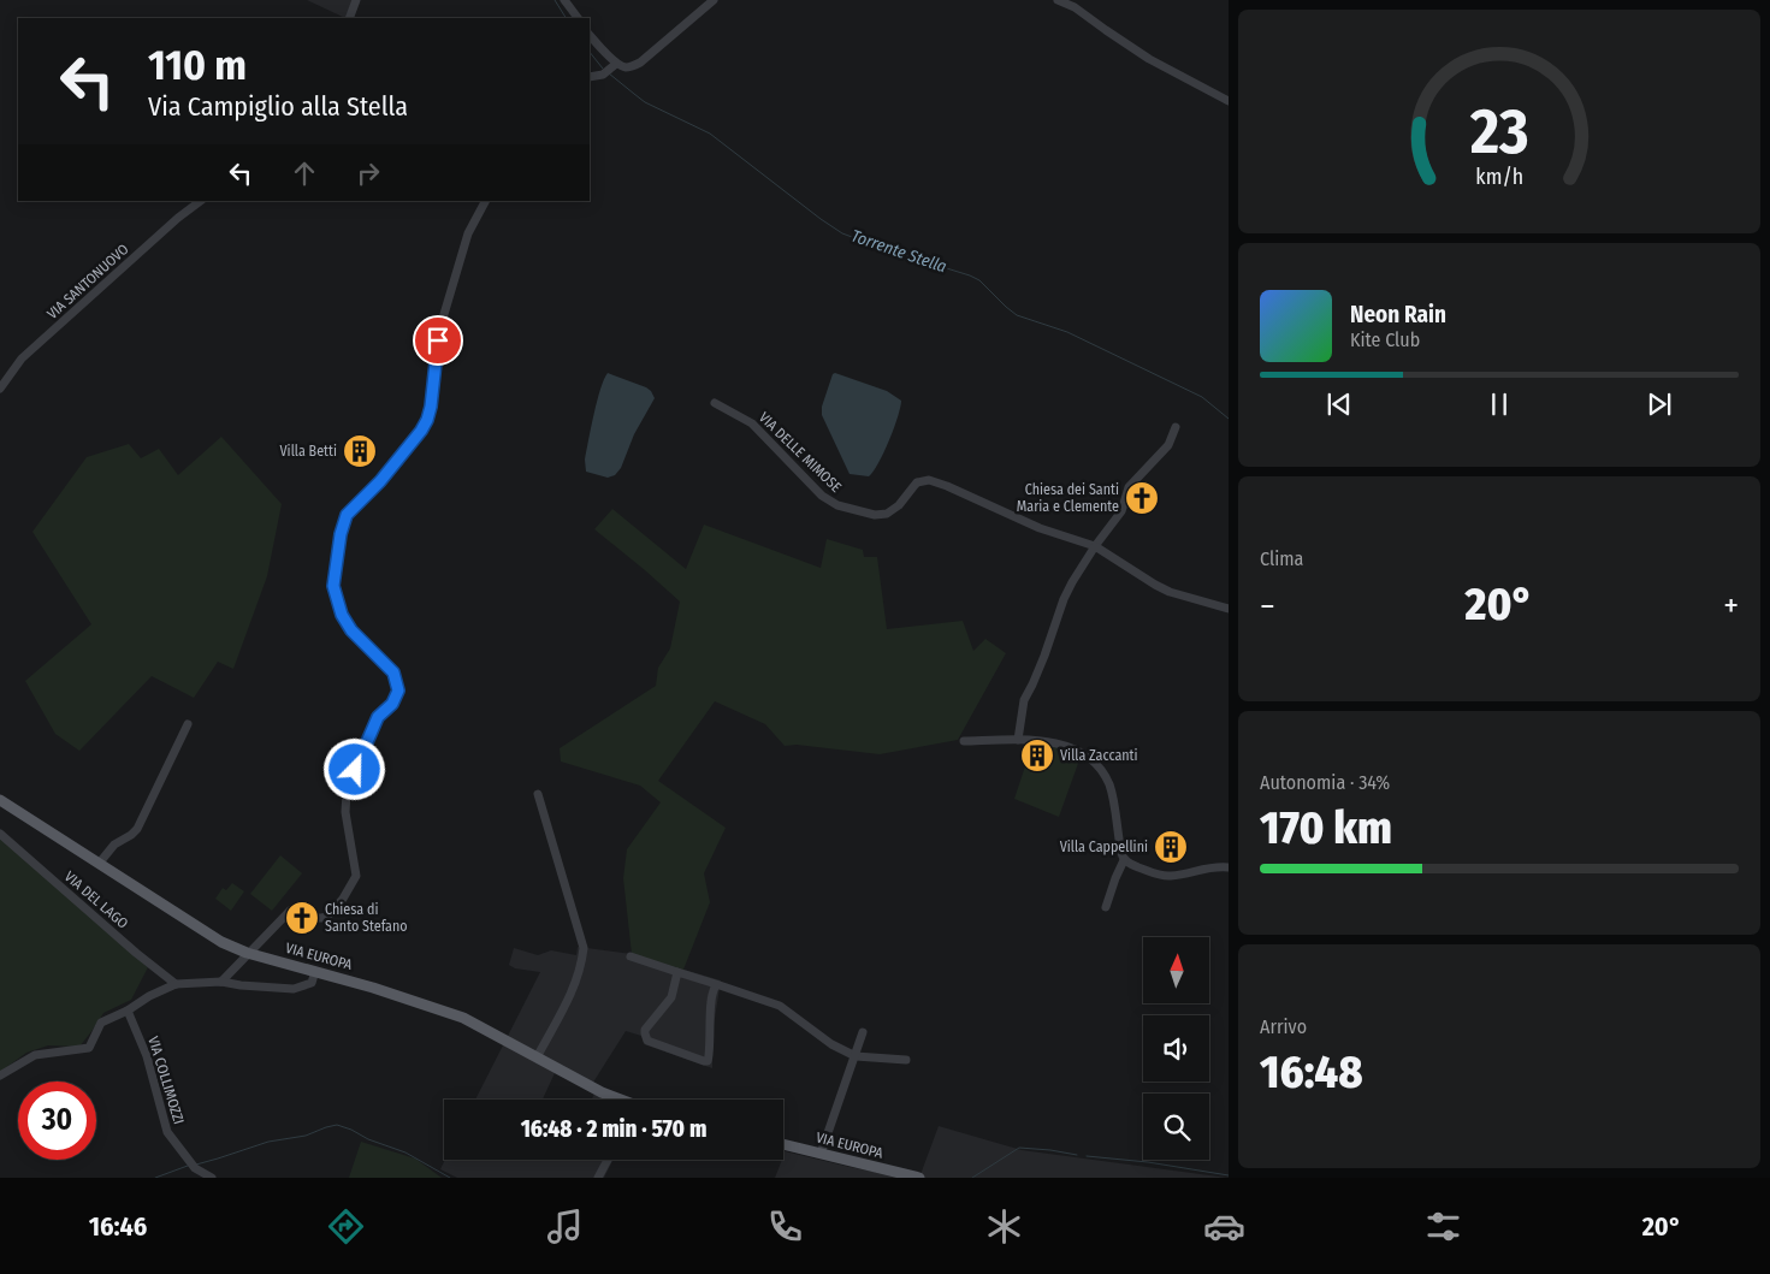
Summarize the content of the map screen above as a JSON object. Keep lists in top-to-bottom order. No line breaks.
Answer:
{"streets":{"main road":["VIA EUROPA"],"street":["VIA SANTONUOVO","VIA DELLE MIMOSE","VIA DEL LAGO","VIA COLLIMOZZI"]},"water":["Torrente Stella"],"places":{"building":["Villa Betti","Villa Zaccanti","Villa Cappellini"],"church":["Chiesa dei Santi Maria e Clemente","Chiesa di Santo Stefano"]},"north":"top","page":{"turn":["110 m","Via Campiglio alla Stella"],"song":["Neon Rain","Kite Club"],"tile":["Clima",["Autonomia · 34%","170 km"],["Arrivo","16:48"]],"heat":["−","20°","+"],"limit":"30","trip":"16:48 · 2 min · 570 m","tabs":["16:46","20°"],"gauge":["23","km/h"]}}
